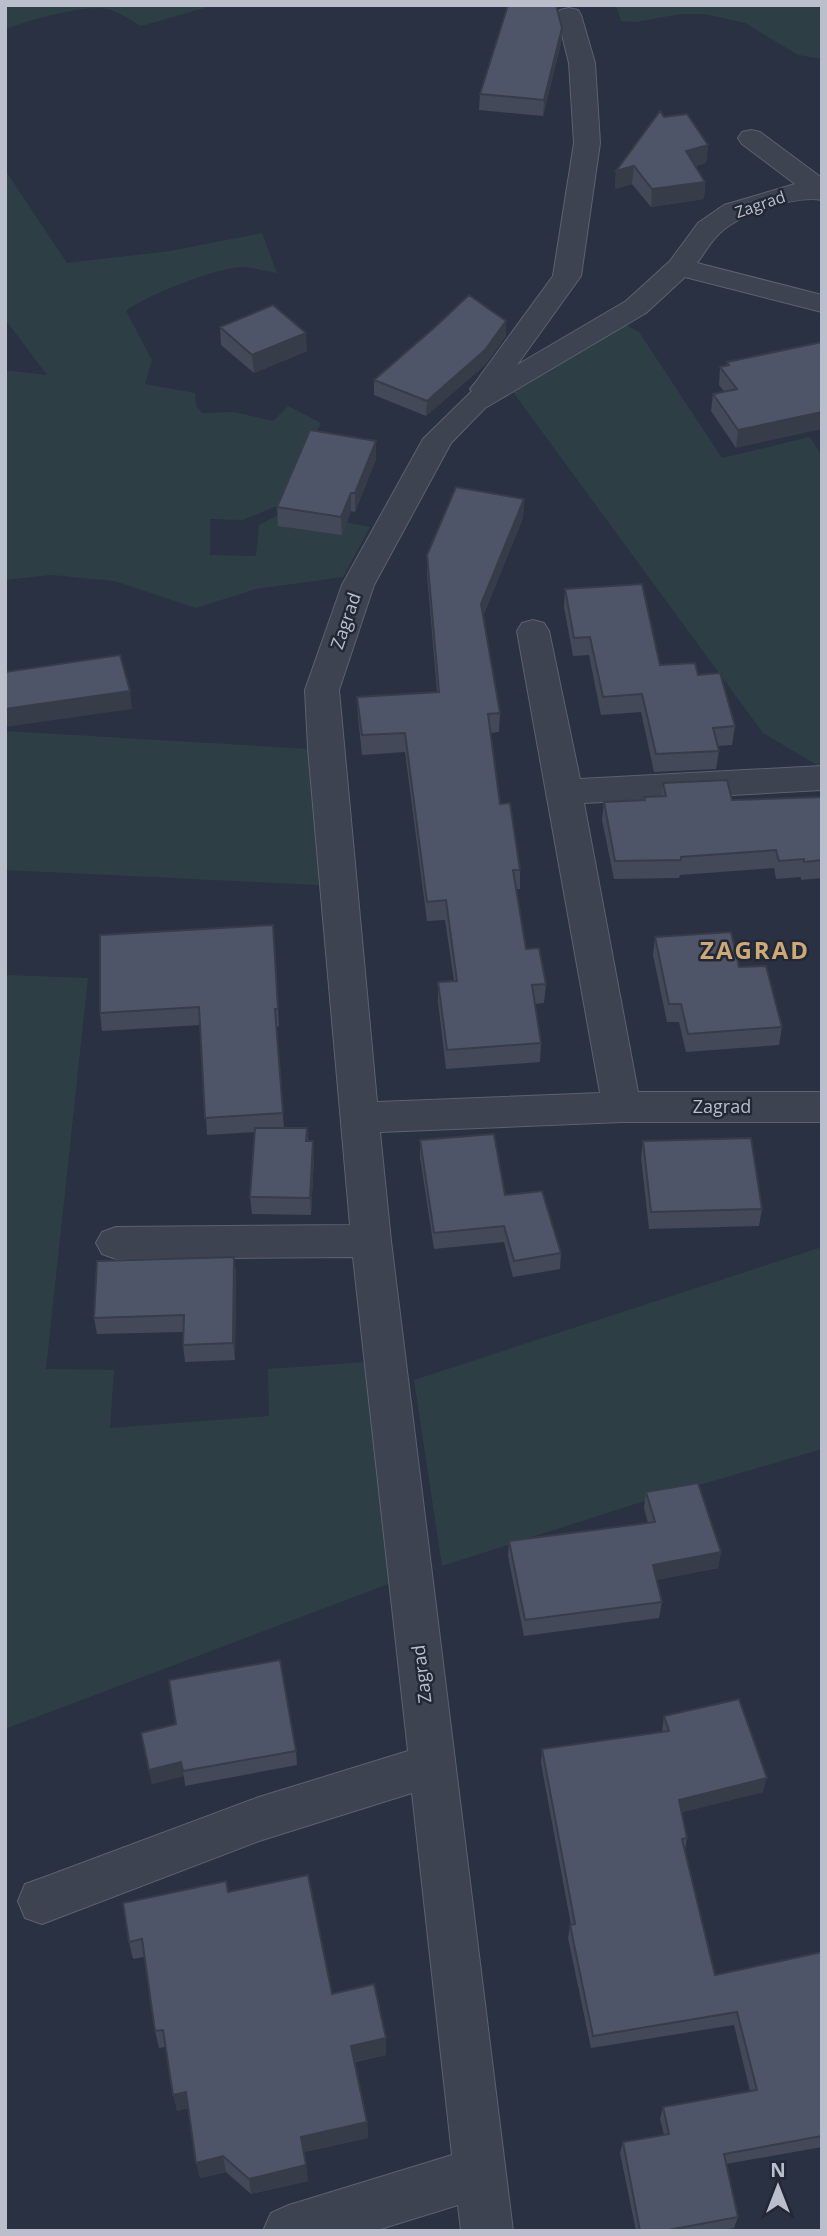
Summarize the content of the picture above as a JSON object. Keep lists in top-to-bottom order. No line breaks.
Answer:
{"streets":{"street":["Zagrad"]},"districts":["ZAGRAD"],"north":"top"}
